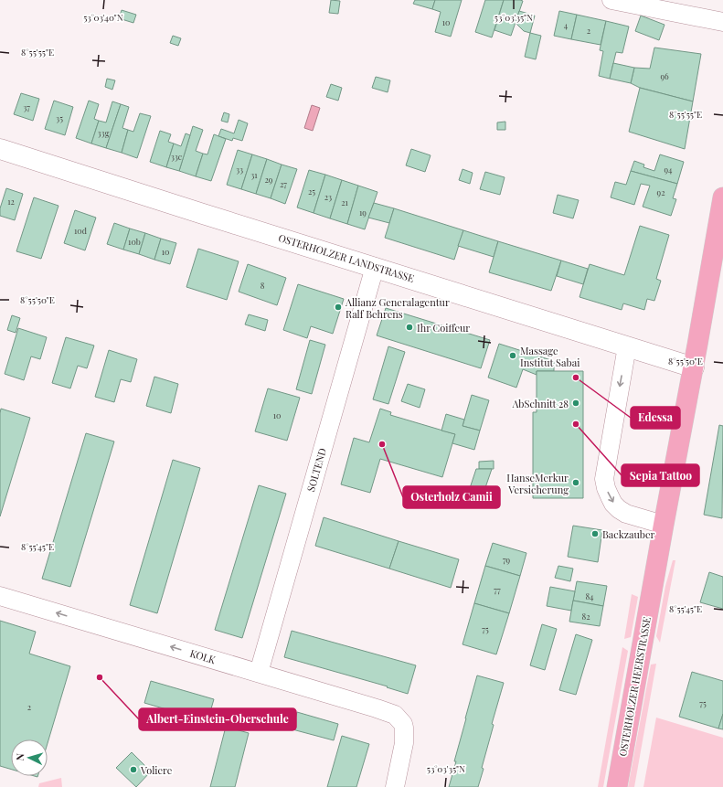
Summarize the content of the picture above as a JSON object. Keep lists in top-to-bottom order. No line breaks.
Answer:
{"streets":{"main road":["OSTERHOLZER LANDSTRASSE","OSTERHOLZER HEERSTRASSE"],"street":["SOLTEND","KOLK"]},"crossings":[["OSTERHOLZER LANDSTRASSE","SOLTEND"],["OSTERHOLZER LANDSTRASSE","OSTERHOLZER HEERSTRASSE"],["SOLTEND","KOLK"]],"one_way":["KOLK"],"places":["Allianz Generalagentur Ralf Behrens","Ihr Coiffeur","Massage Institut Sabai","Edessa","AbSchnitt 28","Sepia Tattoo","Osterholz Camii","HanseMerkur Versicherung","Backzauber","Albert-Einstein-Oberschule","Voliere"],"house_numbers":["10","4","2","96","37","35","33g","33c","33","94","31","29","27","25","92","23","12","21","19","10d","10b","10","8","10","79","77","84","82","75","75","2"],"north":"left","coordinates":["53°03'40\"N","53°03'35\"N","8°55'55\"E","8°55'50\"E","8°55'45\"E"]}
